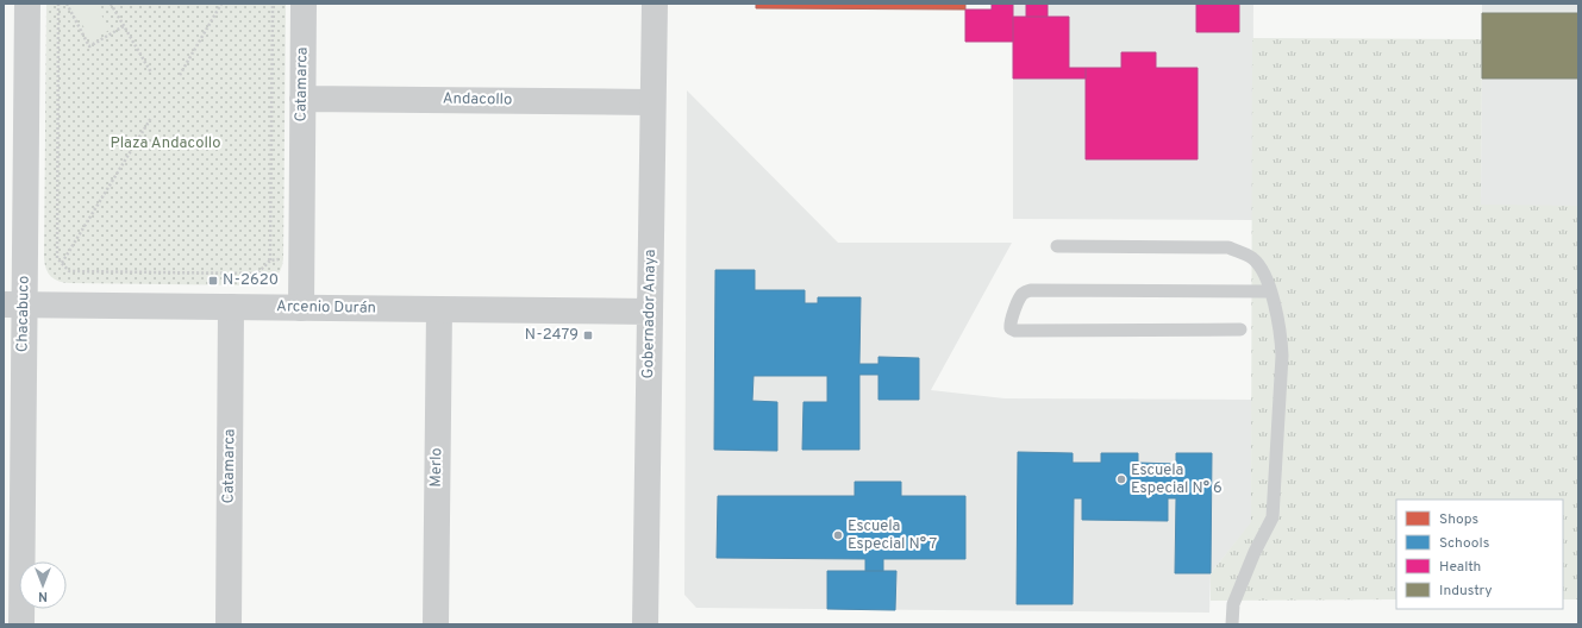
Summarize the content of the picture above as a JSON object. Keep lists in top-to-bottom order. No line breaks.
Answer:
{"streets":{"street":["Catamarca","Andacollo","Arcenio Durán","Chacabuco","Gobernador Anaya","Merlo"]},"crossings":[["Catamarca","Andacollo"],["Catamarca","Arcenio Durán"],["Andacollo","Gobernador Anaya"],["Arcenio Durán","Chacabuco"],["Arcenio Durán","Gobernador Anaya"],["Arcenio Durán","Merlo"]],"parks":["Plaza Andacollo"],"places":{"transit":["N-2620","N-2479"],"other":["Escuela Especial N° 6","Escuela Especial N° 7"]},"legend":["Shops","Schools","Health","Industry"],"north":"bottom"}
